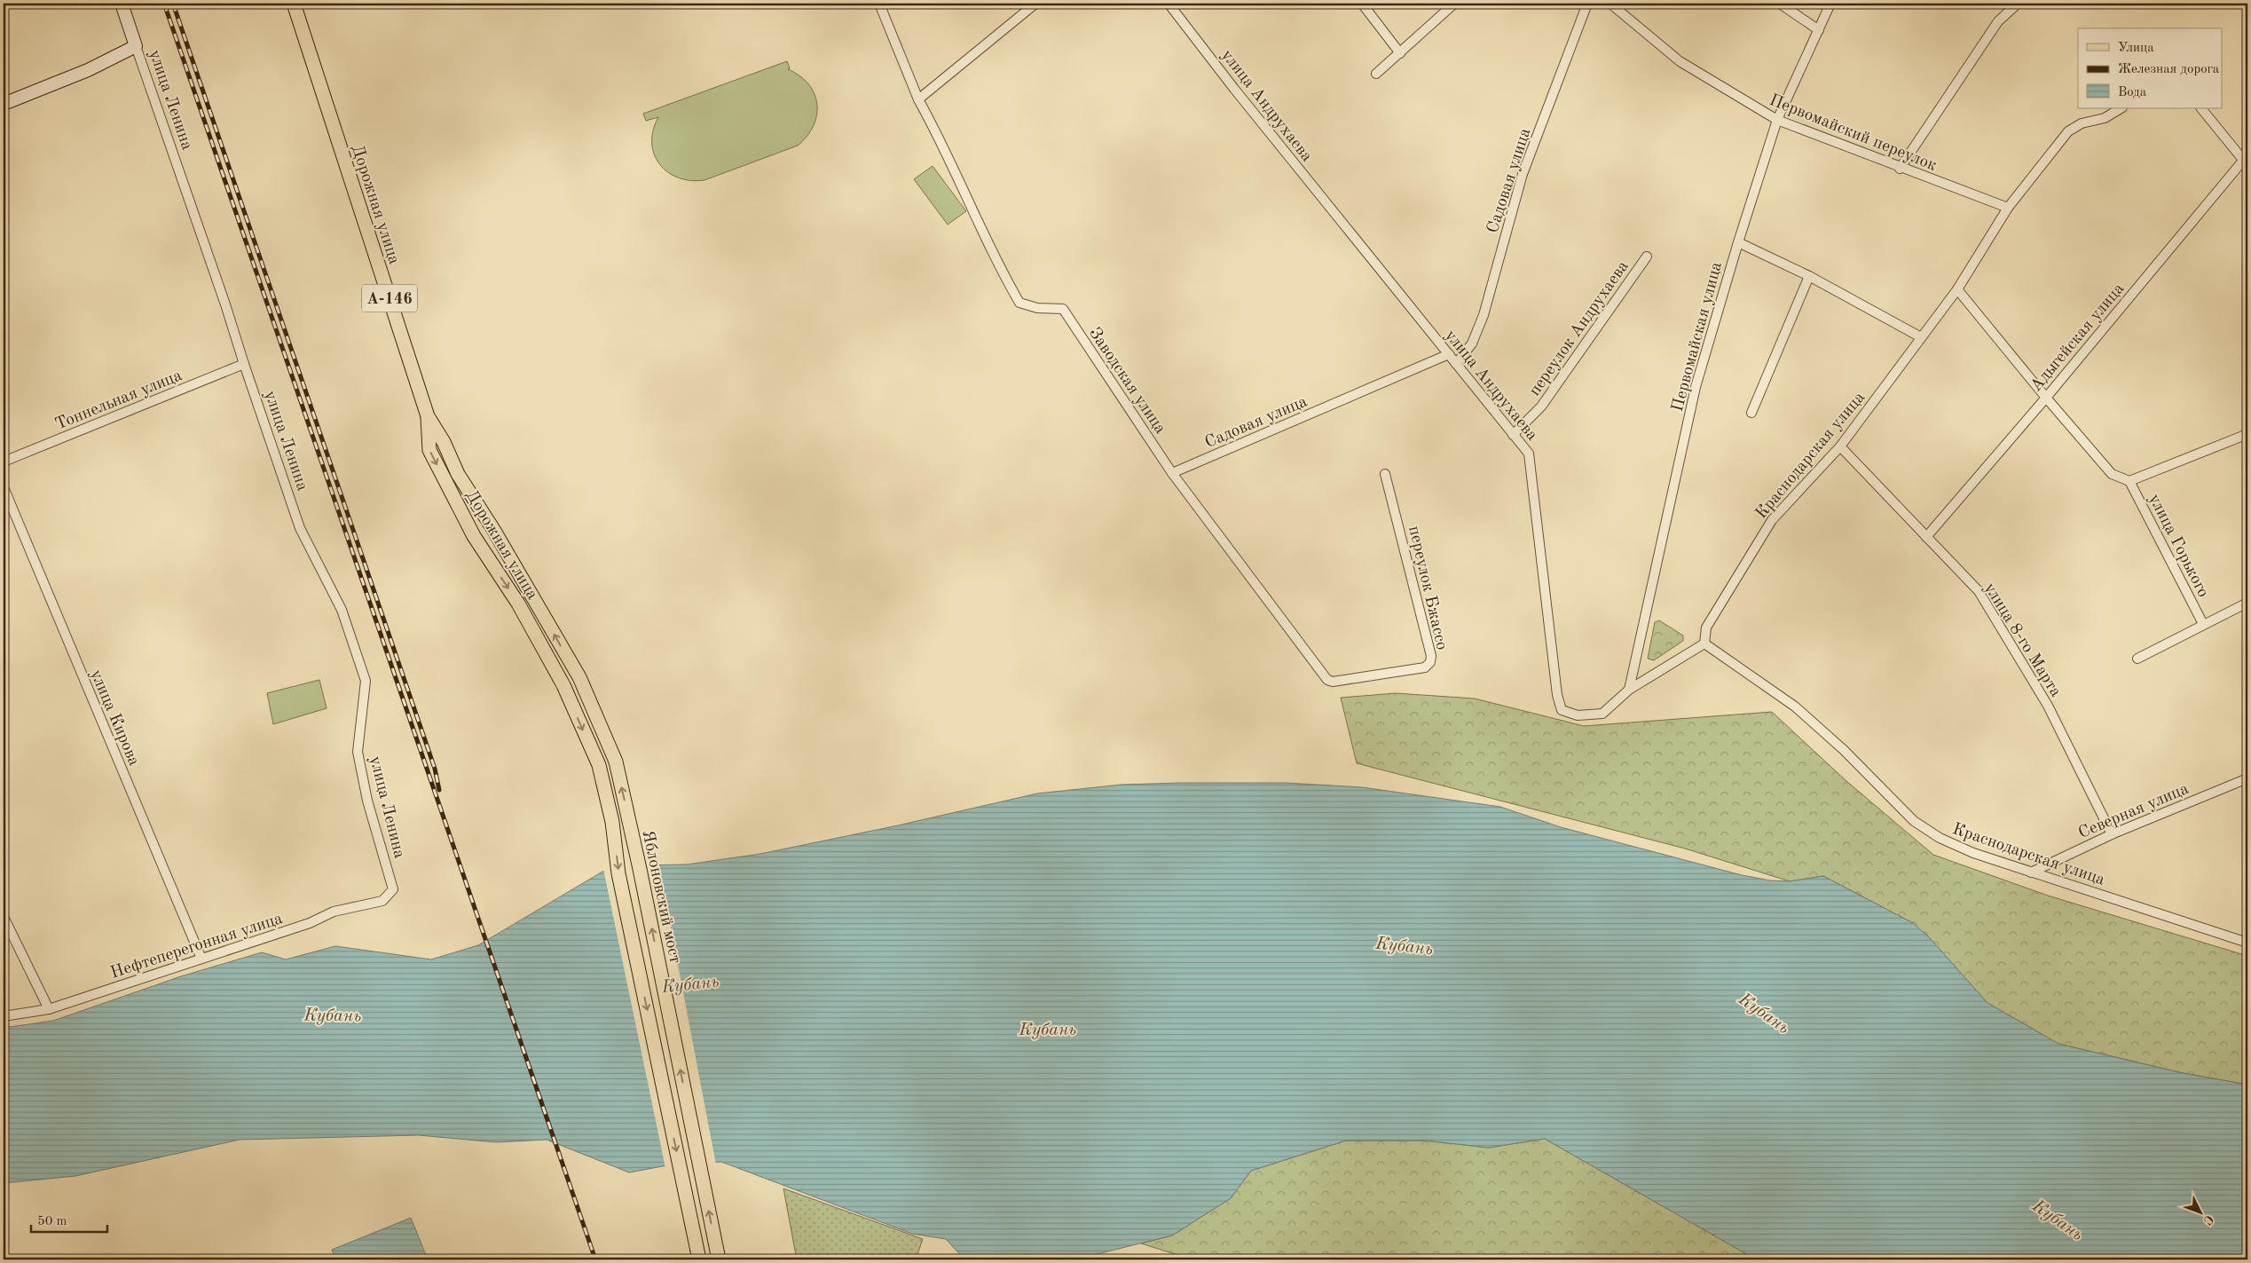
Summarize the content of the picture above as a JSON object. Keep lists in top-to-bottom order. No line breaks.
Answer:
{"streets":{"main road":["Дорожная улица","А-146","Яблоновский мост"],"street":["улица Ленина","улица Андрухаева","Первомайский переулок","Садовая улица","переулок Андрухаева","Первомайская улица","Адыгейская улица","Заводская улица","Тоннельная улица","Краснодарская улица","улица Горького","переулок Бжассо","улица 8-го Марта","улица Кирова","Северная улица","Нефтеперегонная улица"]},"crossings":[["улица Ленина","Тоннельная улица"],["улица Ленина","Нефтеперегонная улица"],["улица Андрухаева","Садовая улица"],["улица Андрухаева","переулок Андрухаева"],["улица Андрухаева","Первомайская улица"],["улица Андрухаева","Краснодарская улица"],["Первомайский переулок","Первомайская улица"],["Первомайский переулок","Краснодарская улица"],["Садовая улица","Заводская улица"],["Дорожная улица","Яблоновский мост"],["Адыгейская улица","улица 8-го Марта"],["Заводская улица","переулок Бжассо"],["Краснодарская улица","улица 8-го Марта"],["Краснодарская улица","Северная улица"],["улица 8-го Марта","Северная улица"],["улица Кирова","Нефтеперегонная улица"]],"water":["Кубань"],"legend":["Улица","Железная дорога","Вода"],"scale_bar":"50 m","north":"bottom right"}
